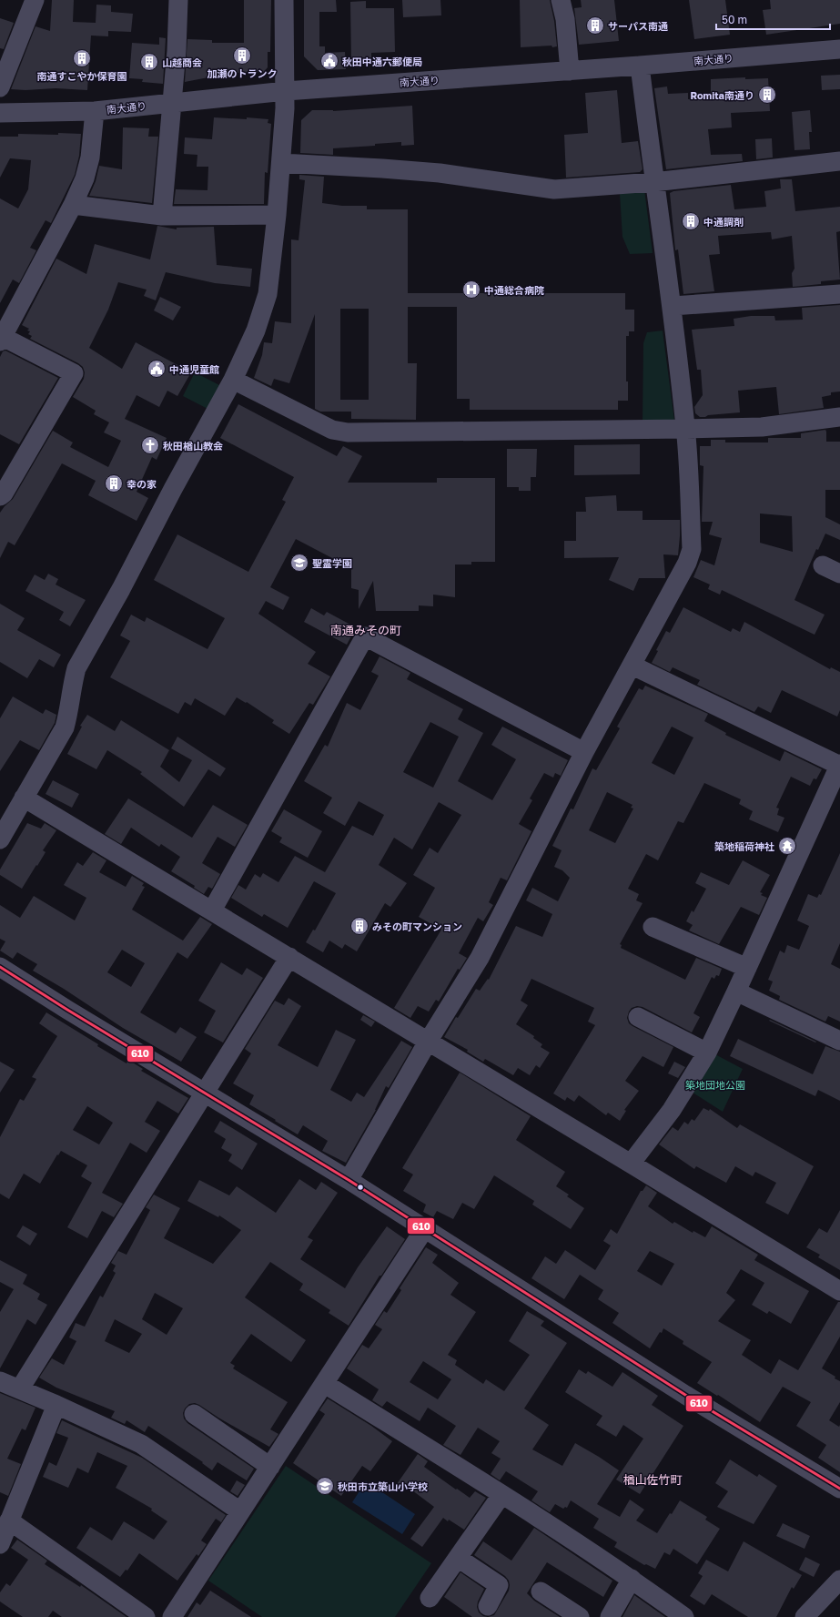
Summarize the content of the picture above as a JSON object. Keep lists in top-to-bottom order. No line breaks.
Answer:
{"streets":{"street":["南大通り"]},"districts":["南通みその町","楢山佐竹町"],"parks":["築地団地公園"],"places":{"building":["サーパス南通","加瀬のトランク","南通すこやか保育園","山越商会","Romita南通り","中通調剤","幸の家","みその町マンション"],"public building":["秋田中通六郵便局","中通児童館"],"hospital":["中通総合病院"],"church":["秋田楢山教会"],"school or university":["聖霊学園","秋田市立築山小学校"],"temple":["築地稲荷神社"]},"lines":["transit line 610"],"scale_bar":"50 m"}
